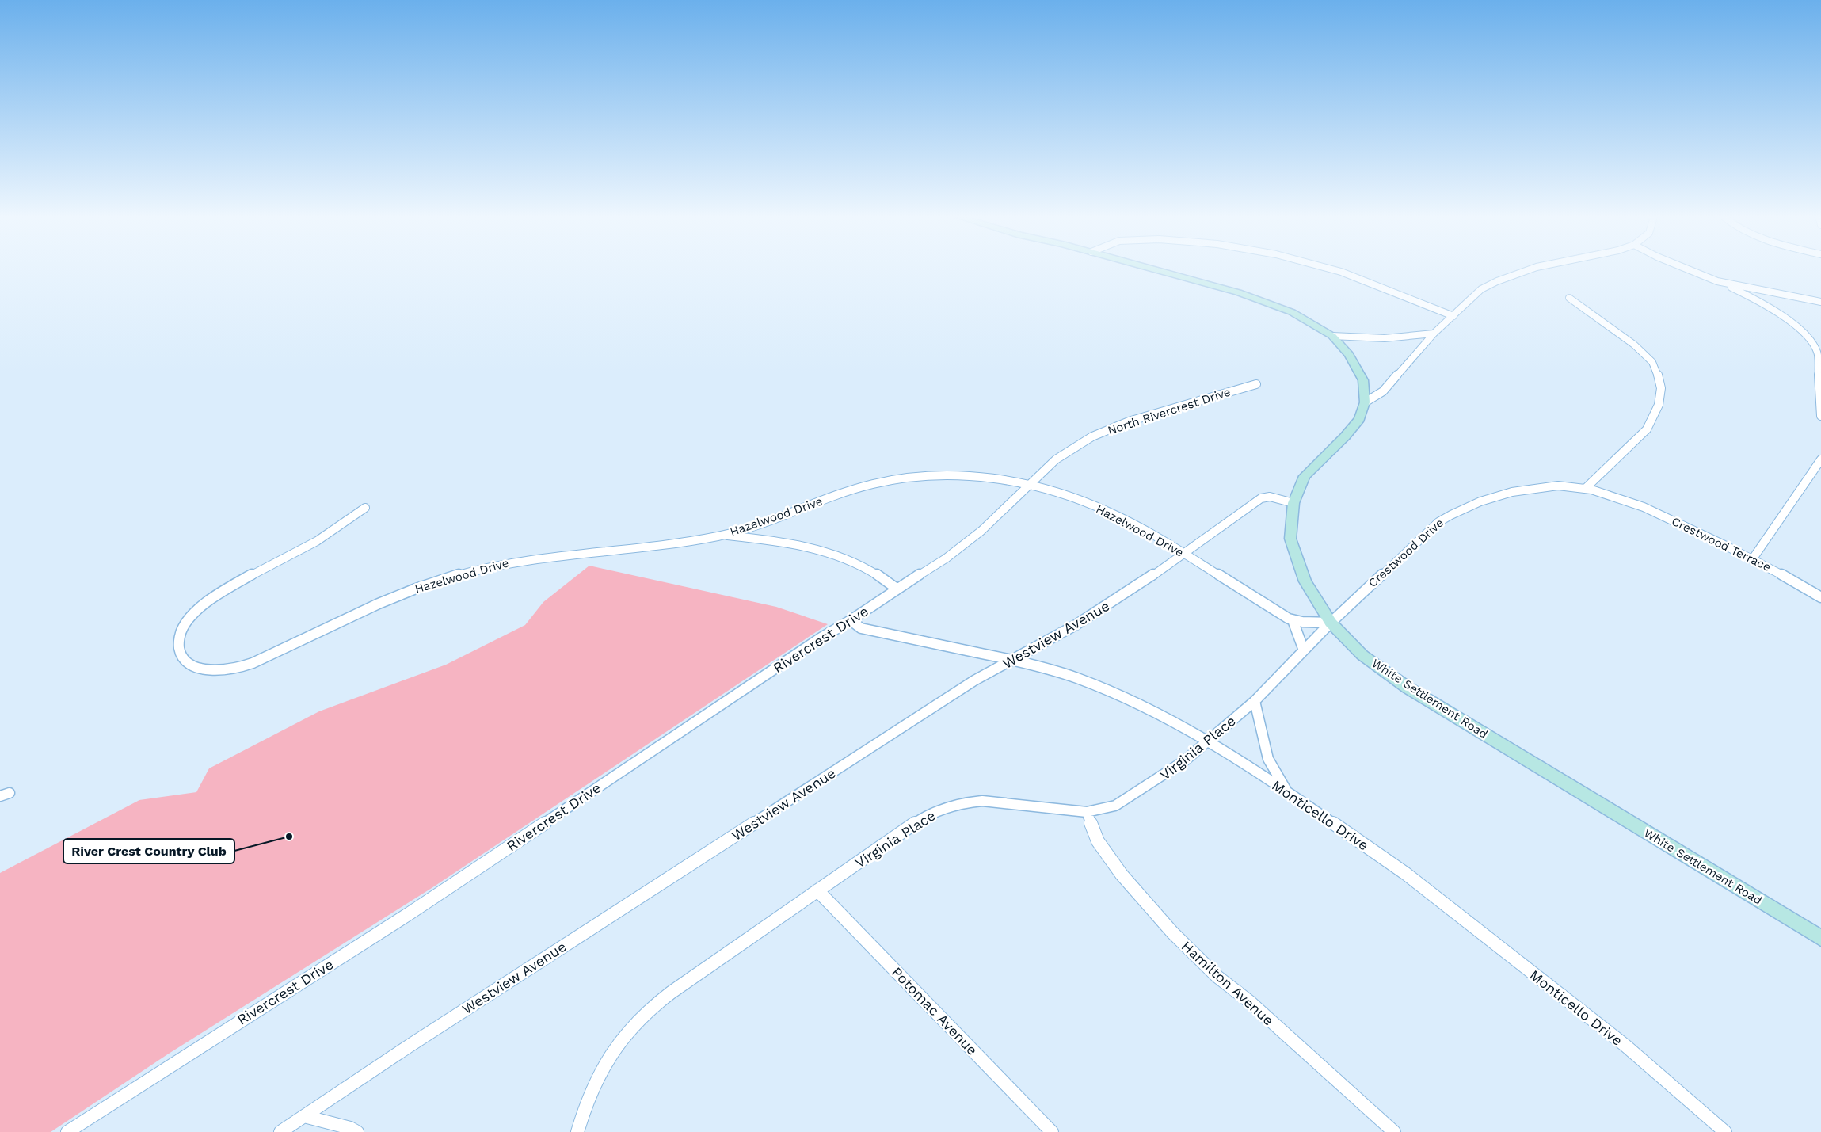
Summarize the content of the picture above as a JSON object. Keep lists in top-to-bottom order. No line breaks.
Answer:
{"streets":{"main road":["White Settlement Road"],"street":["North Rivercrest Drive","Hazelwood Drive","Crestwood Terrace","Crestwood Drive","Westview Avenue","Rivercrest Drive","Virginia Place","Monticello Drive","Hamilton Avenue","Potomac Avenue"]},"crossings":[["North Rivercrest Drive","Hazelwood Drive"],["North Rivercrest Drive","Rivercrest Drive"],["Hazelwood Drive","Crestwood Drive"],["Hazelwood Drive","Westview Avenue"],["Hazelwood Drive","Rivercrest Drive"],["Hazelwood Drive","White Settlement Road"],["Hazelwood Drive","Virginia Place"],["Crestwood Terrace","Crestwood Drive"],["Crestwood Drive","White Settlement Road"],["Crestwood Drive","Virginia Place"],["Westview Avenue","White Settlement Road"],["Westview Avenue","Monticello Drive"],["Rivercrest Drive","Monticello Drive"],["White Settlement Road","Virginia Place"],["Virginia Place","Monticello Drive"],["Virginia Place","Hamilton Avenue"],["Virginia Place","Potomac Avenue"]],"places":["River Crest Country Club"]}
